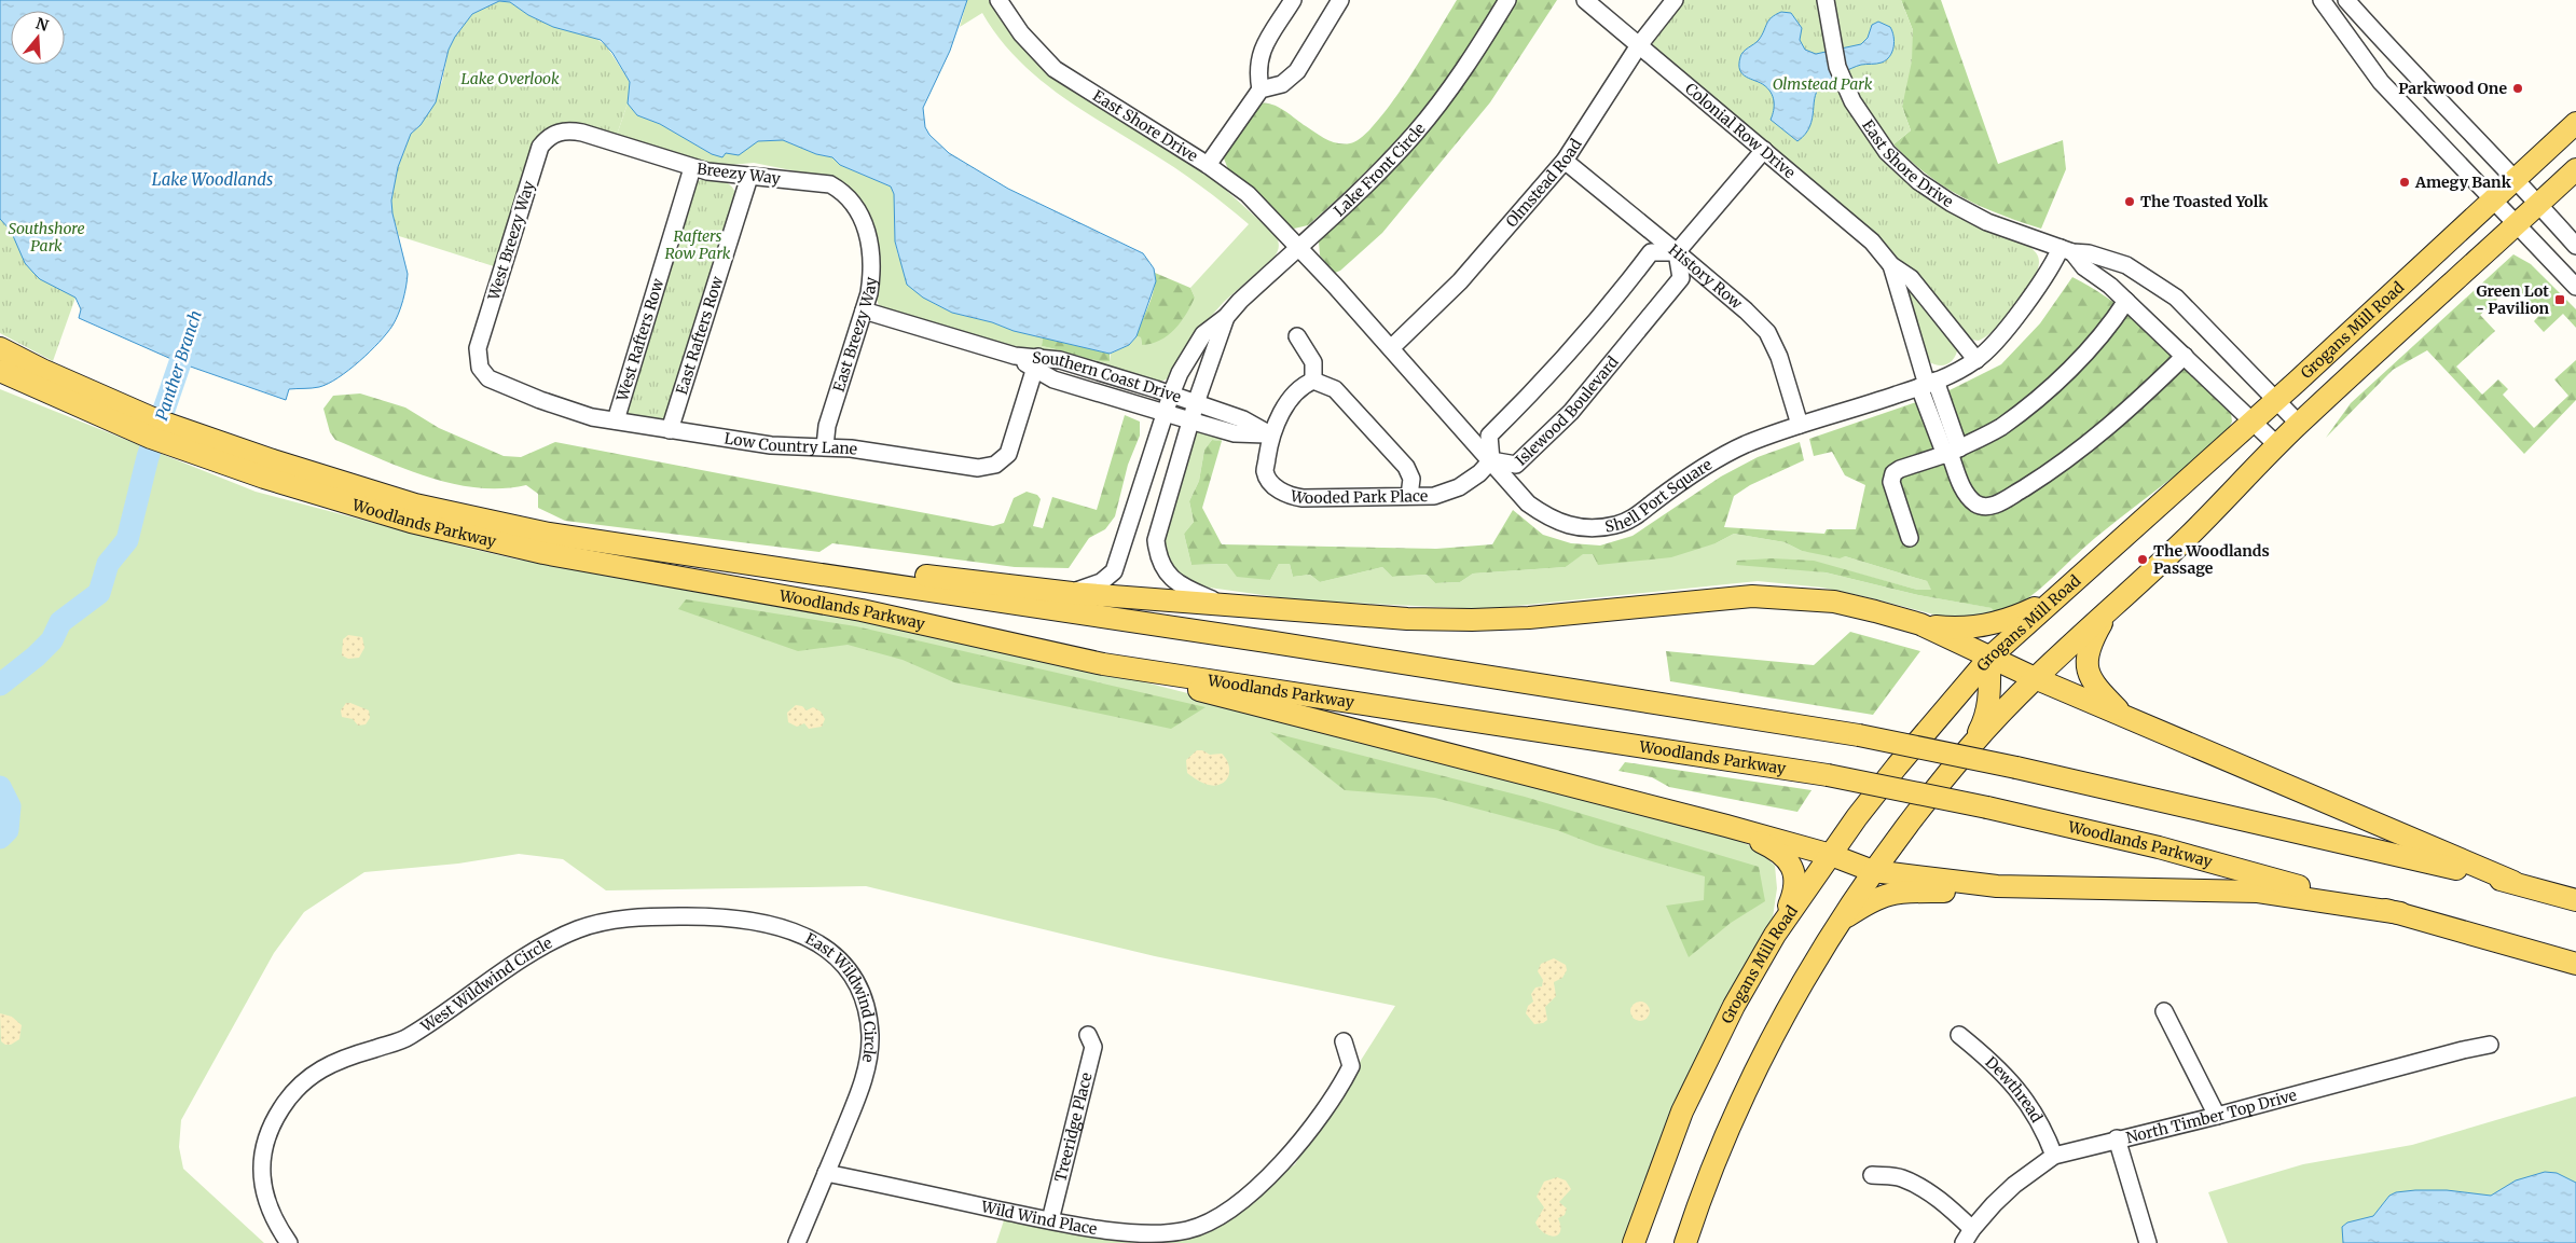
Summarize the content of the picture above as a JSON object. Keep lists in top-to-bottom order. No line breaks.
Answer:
{"streets":{"main road":["Grogans Mill Road","Woodlands Parkway"],"street":["East Shore Drive","Colonial Row Drive","Lake Front Circle","Breezy Way","Olmstead Road","West Breezy Way","History Row","East Rafters Row","East Breezy Way","West Rafters Row","Southern Coast Drive","Islewood Boulevard","Low Country Lane","Wooded Park Place","Shell Port Square","West Wildwind Circle","East Wildwind Circle","Dewthread","North Timber Top Drive","Treeridge Place","Wild Wind Place"]},"crossings":[["East Shore Drive","Colonial Row Drive"],["East Shore Drive","Lake Front Circle"],["East Shore Drive","Grogans Mill Road"],["East Shore Drive","Shell Port Square"],["Colonial Row Drive","Olmstead Road"],["Colonial Row Drive","Shell Port Square"],["Lake Front Circle","Southern Coast Drive"],["Lake Front Circle","Shell Port Square"],["Breezy Way","West Breezy Way"],["Breezy Way","East Rafters Row"],["Breezy Way","East Breezy Way"],["Breezy Way","West Rafters Row"],["Olmstead Road","History Row"],["Olmstead Road","Shell Port Square"],["West Breezy Way","Low Country Lane"],["History Row","Islewood Boulevard"],["History Row","Shell Port Square"],["East Rafters Row","Low Country Lane"],["East Breezy Way","Southern Coast Drive"],["East Breezy Way","Low Country Lane"],["West Rafters Row","Low Country Lane"],["Southern Coast Drive","Low Country Lane"],["Southern Coast Drive","Wooded Park Place"],["Islewood Boulevard","Wooded Park Place"],["Islewood Boulevard","Shell Port Square"],["Wooded Park Place","Shell Port Square"],["West Wildwind Circle","East Wildwind Circle"],["East Wildwind Circle","Wild Wind Place"],["Dewthread","North Timber Top Drive"],["Treeridge Place","Wild Wind Place"]],"water":["Lake Woodlands","Panther Branch"],"parks":["Lake Overlook","Olmstead Park","Southshore Park","Rafters Row Park"],"places":{"other":["Parkwood One","Amegy Bank","The Toasted Yolk","The Woodlands Passage"],"transit":["Green Lot - Pavilion"]},"north":"top"}
